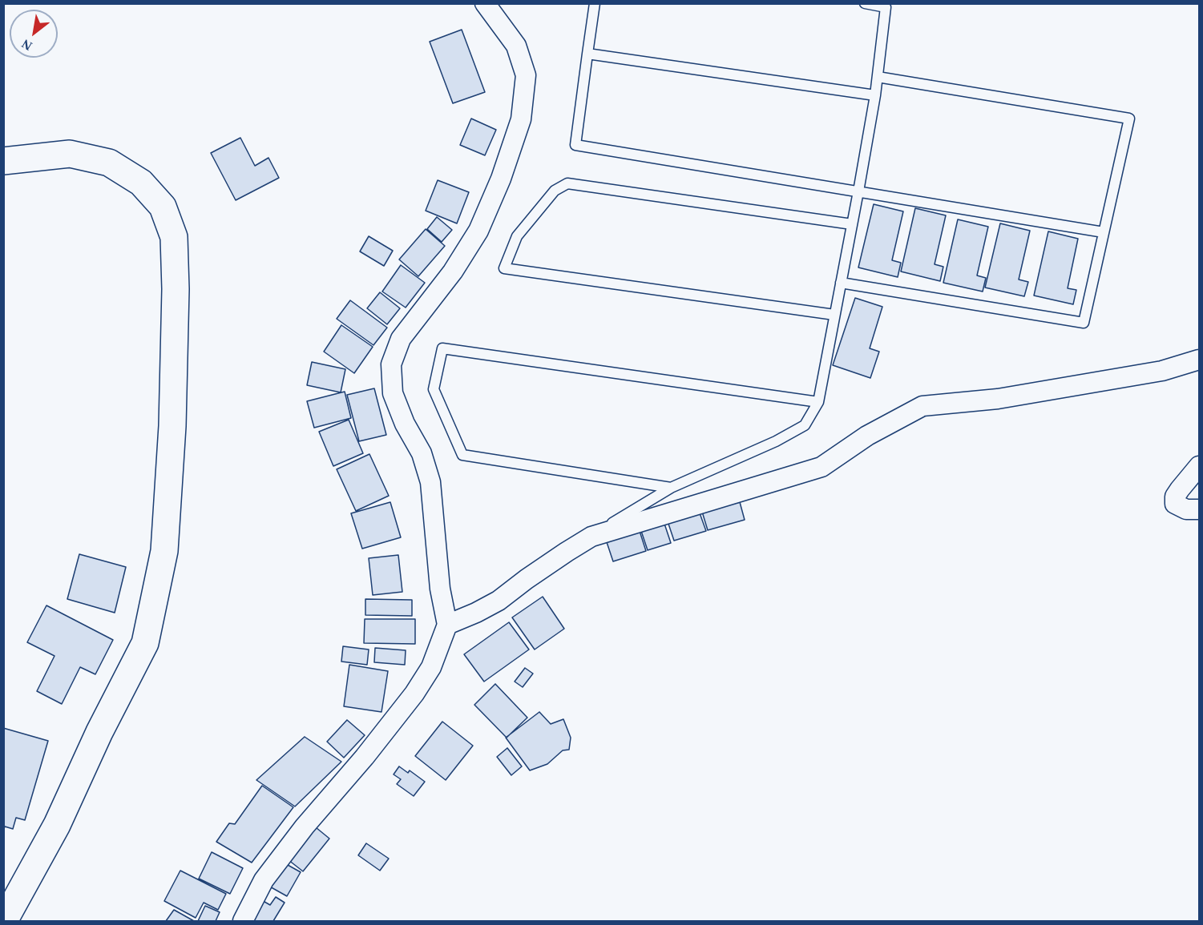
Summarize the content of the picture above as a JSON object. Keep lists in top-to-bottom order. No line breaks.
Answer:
{"north":"bottom left"}
